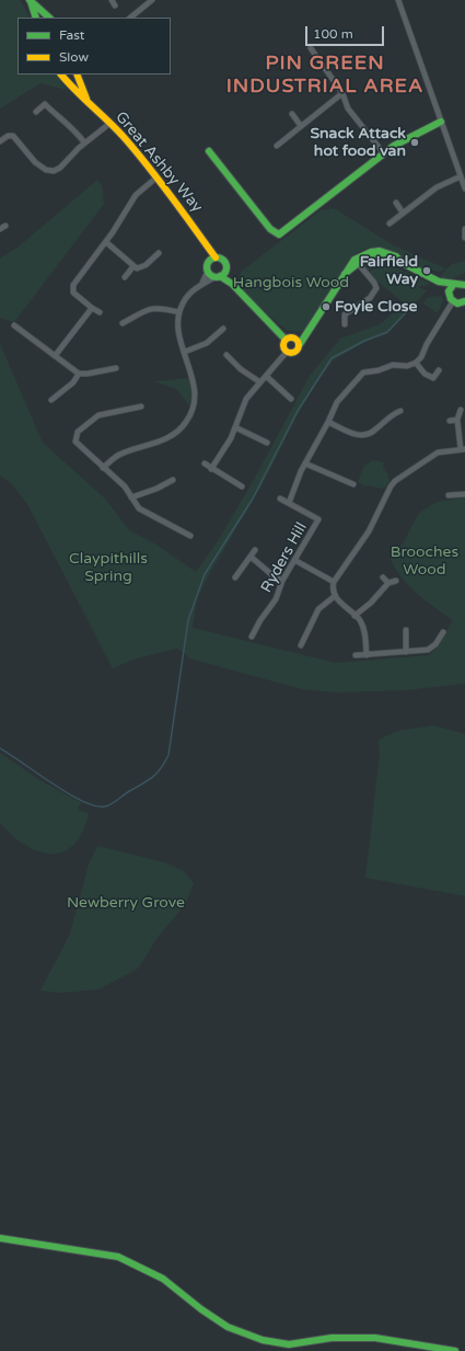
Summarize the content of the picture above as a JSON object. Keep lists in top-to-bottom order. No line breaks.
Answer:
{"streets":{"street":["Great Ashby Way","Ryders Hill"]},"districts":["PIN GREEN INDUSTRIAL AREA"],"parks":["Hangbois Wood","Brooches Wood","Claypithills Spring","Newberry Grove"],"places":["Snack Attack hot food van","Fairfield Way","Foyle Close"],"legend":["Fast","Slow"],"scale_bar":"100 m"}
